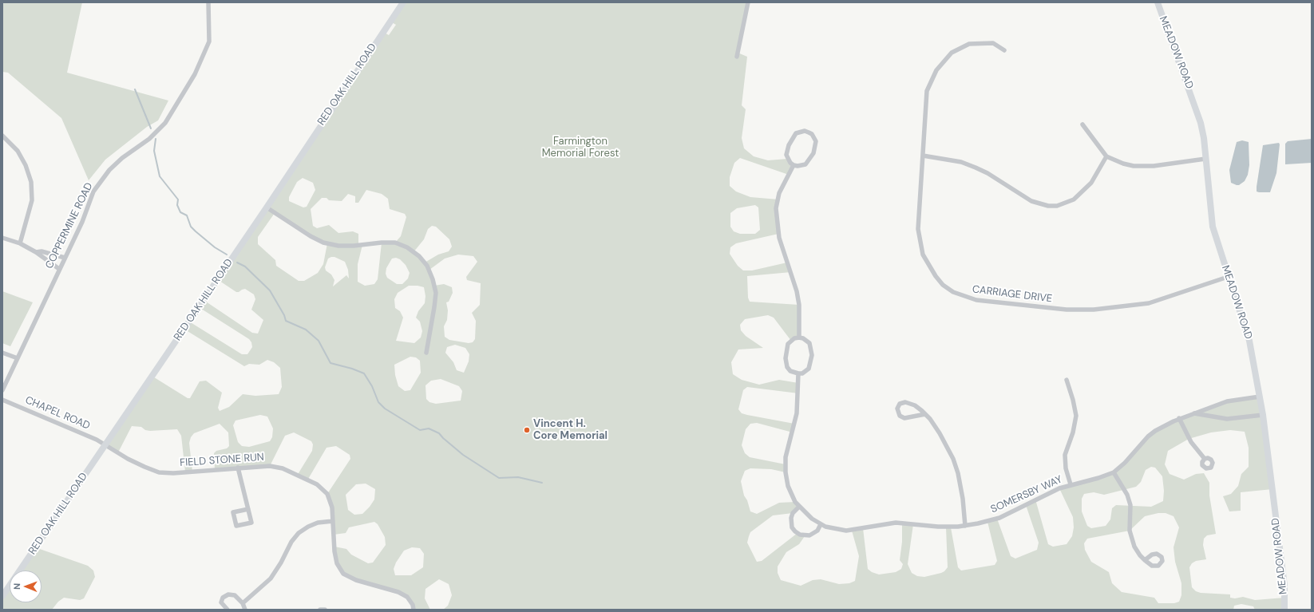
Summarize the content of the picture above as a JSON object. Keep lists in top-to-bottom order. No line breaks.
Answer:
{"streets":{"street":["MEADOW ROAD","RED OAK HILL ROAD","COPPERMINE ROAD","CARRIAGE DRIVE","CHAPEL ROAD","FIELD STONE RUN","SOMERSBY WAY"]},"crossings":[["MEADOW ROAD","CARRIAGE DRIVE"],["MEADOW ROAD","SOMERSBY WAY"],["RED OAK HILL ROAD","CHAPEL ROAD"],["RED OAK HILL ROAD","FIELD STONE RUN"],["CHAPEL ROAD","FIELD STONE RUN"]],"parks":["Farmington Memorial Forest"],"places":["Vincent H. Core Memorial"],"north":"left"}
